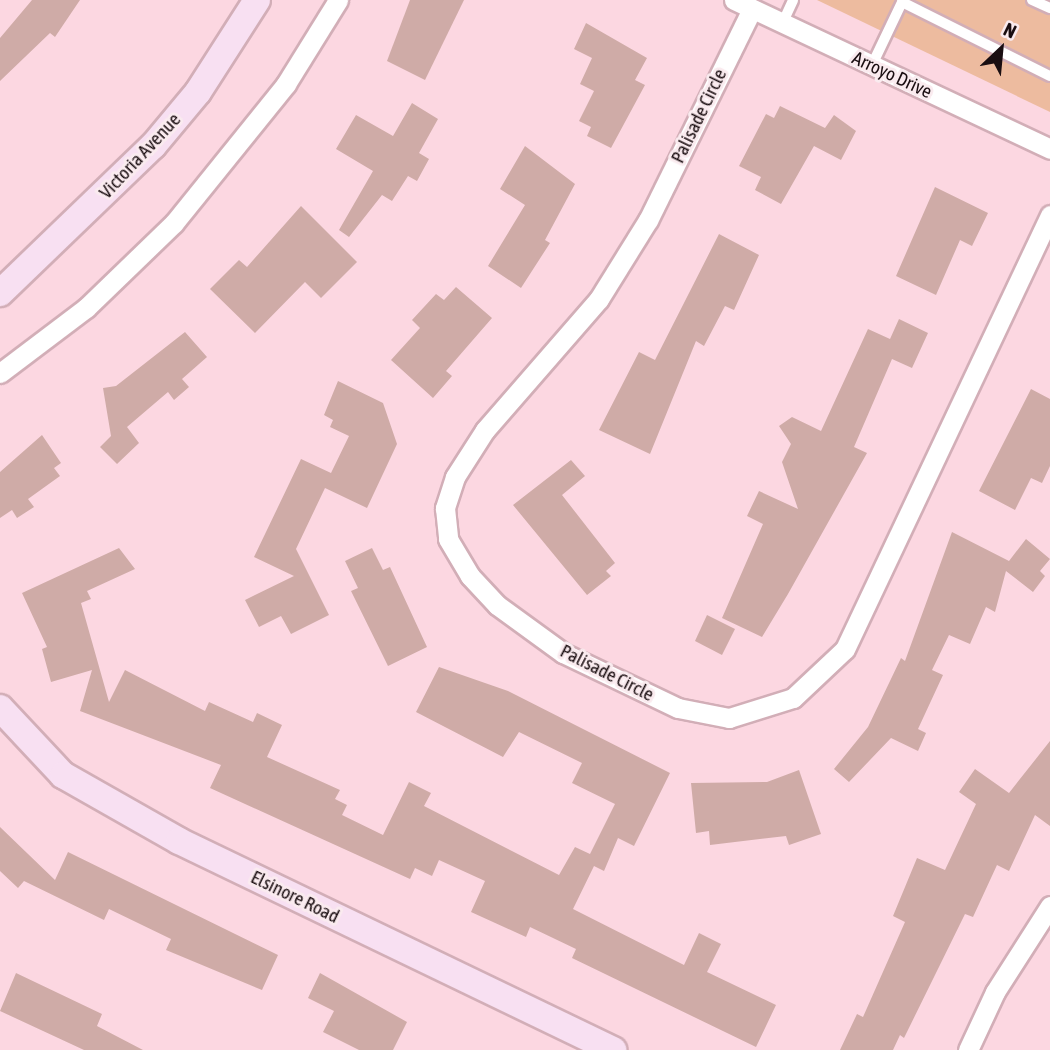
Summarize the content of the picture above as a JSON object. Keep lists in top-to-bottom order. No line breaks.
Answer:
{"streets":{"street":["Arroyo Drive","Palisade Circle","Victoria Avenue","Elsinore Road"]},"crossings":[["Arroyo Drive","Palisade Circle"]],"north":"top right"}
